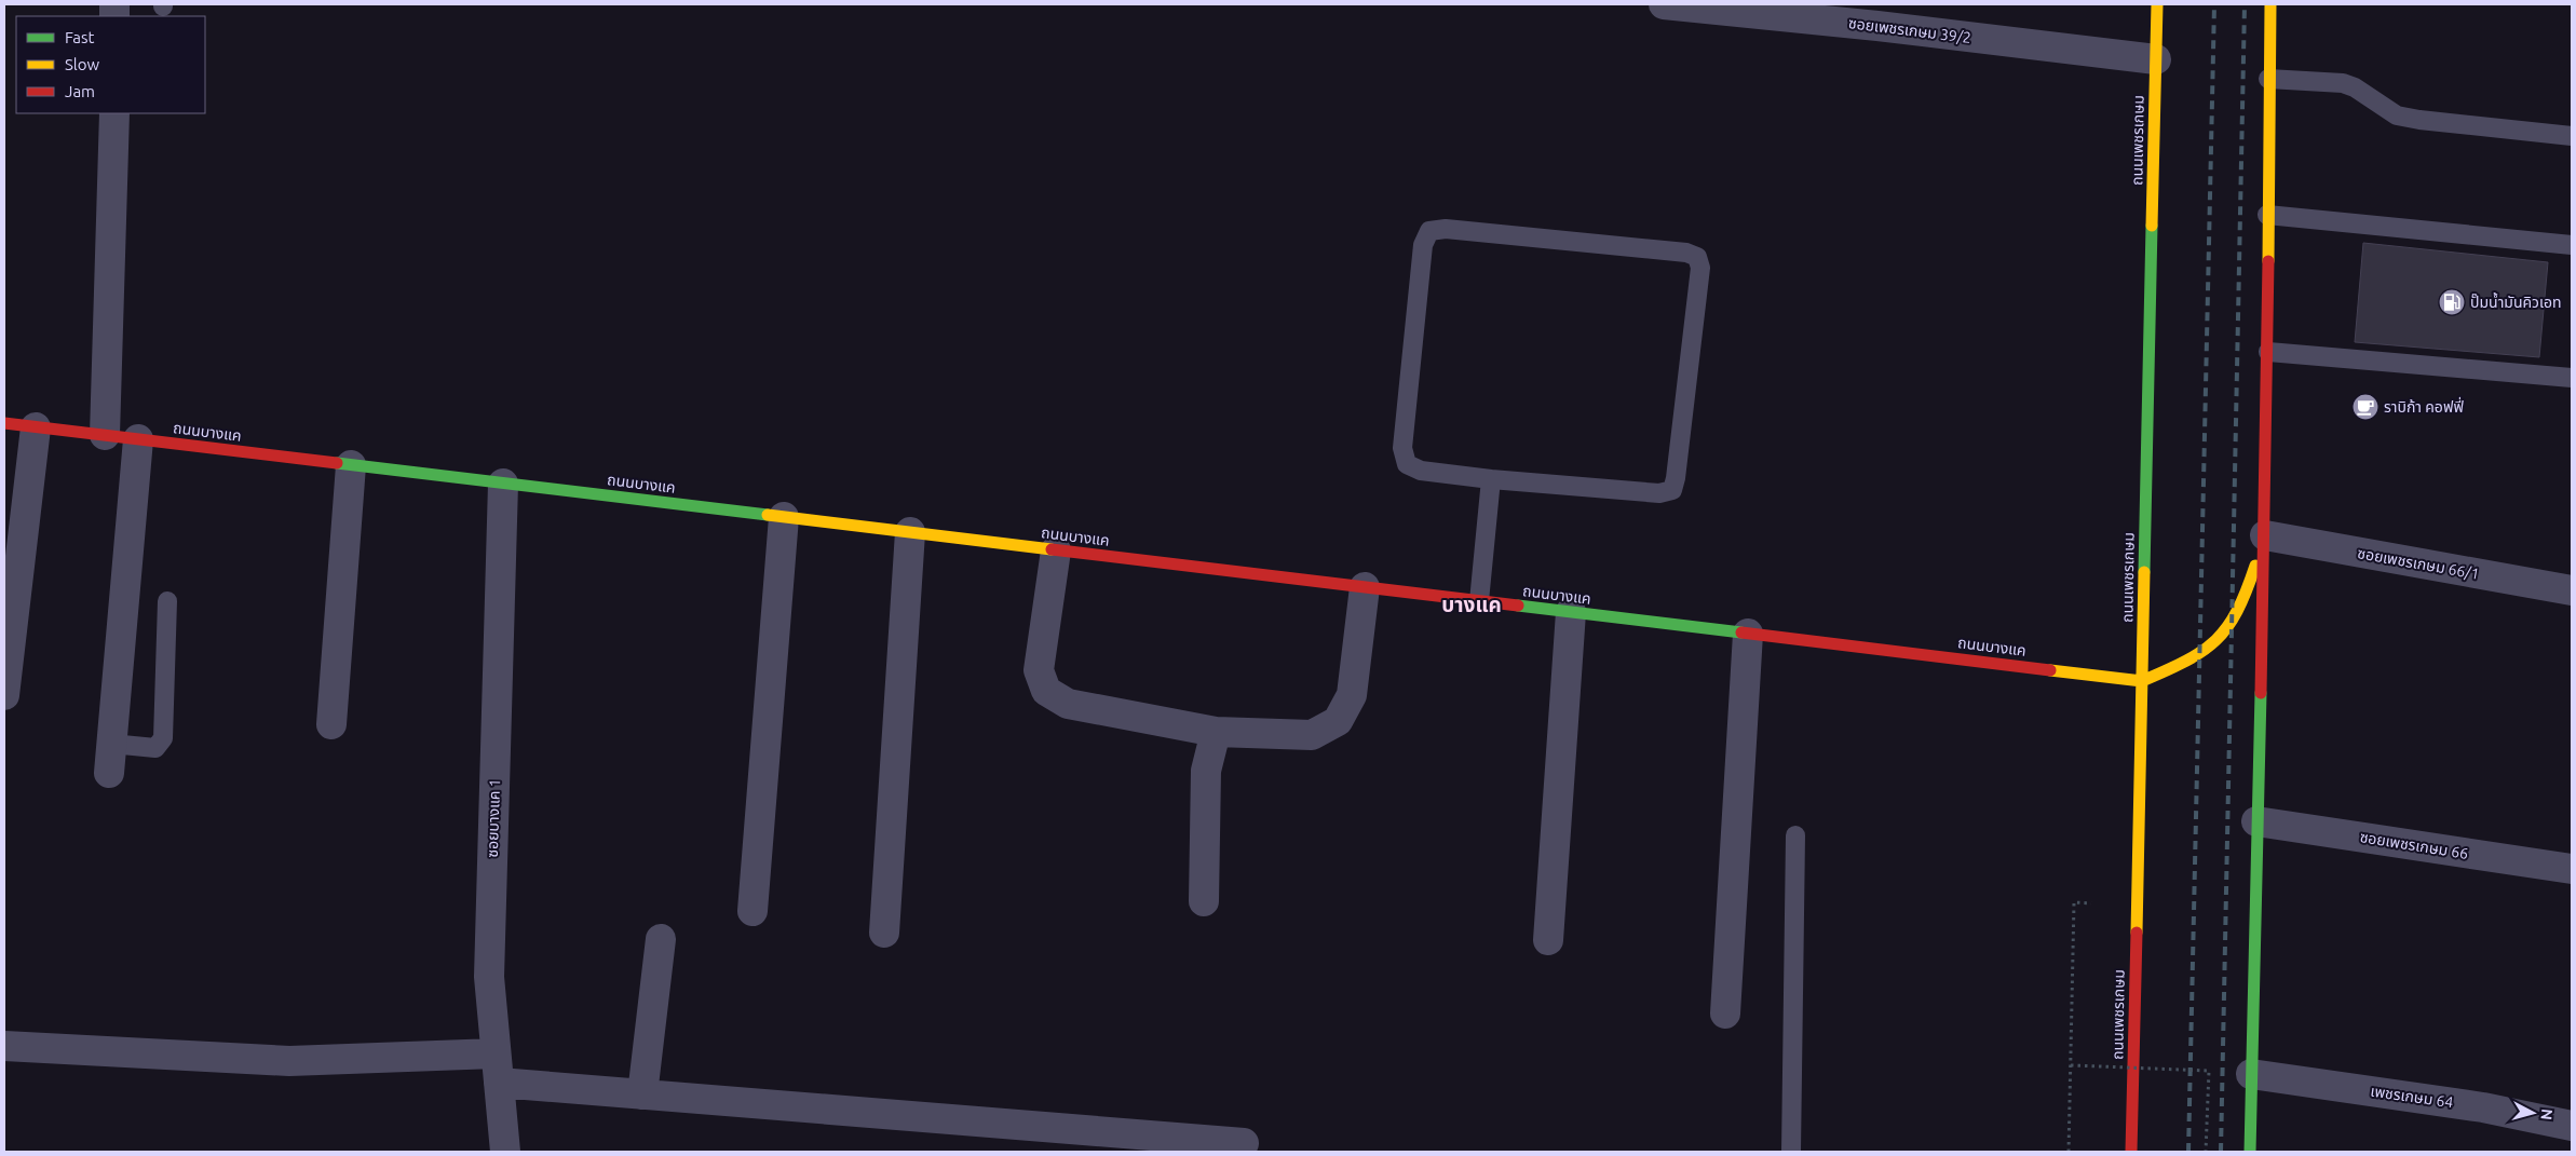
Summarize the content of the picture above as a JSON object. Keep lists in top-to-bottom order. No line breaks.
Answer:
{"streets":{"main road":["ถนนเพชรเกษม","ถนนบางแค"],"street":["ซอยเพชรเกษม 39/2","ซอยเพชรเกษม 66/1","ซอยบางแค 1","ซอยเพชรเกษม 66","เพชรเกษม 64"]},"crossings":[["ซอยเพชรเกษม 39/2","ถนนเพชรเกษม"],["ถนนเพชรเกษม","ถนนบางแค"],["ถนนบางแค","ซอยบางแค 1"]],"districts":["บางแค"],"places":{"fuel station":["ปั๊มน้ำมันคิวเอท"],"cafe":["ราบิก้า คอฟฟี่"]},"legend":["Fast","Slow","Jam"],"north":"right"}
